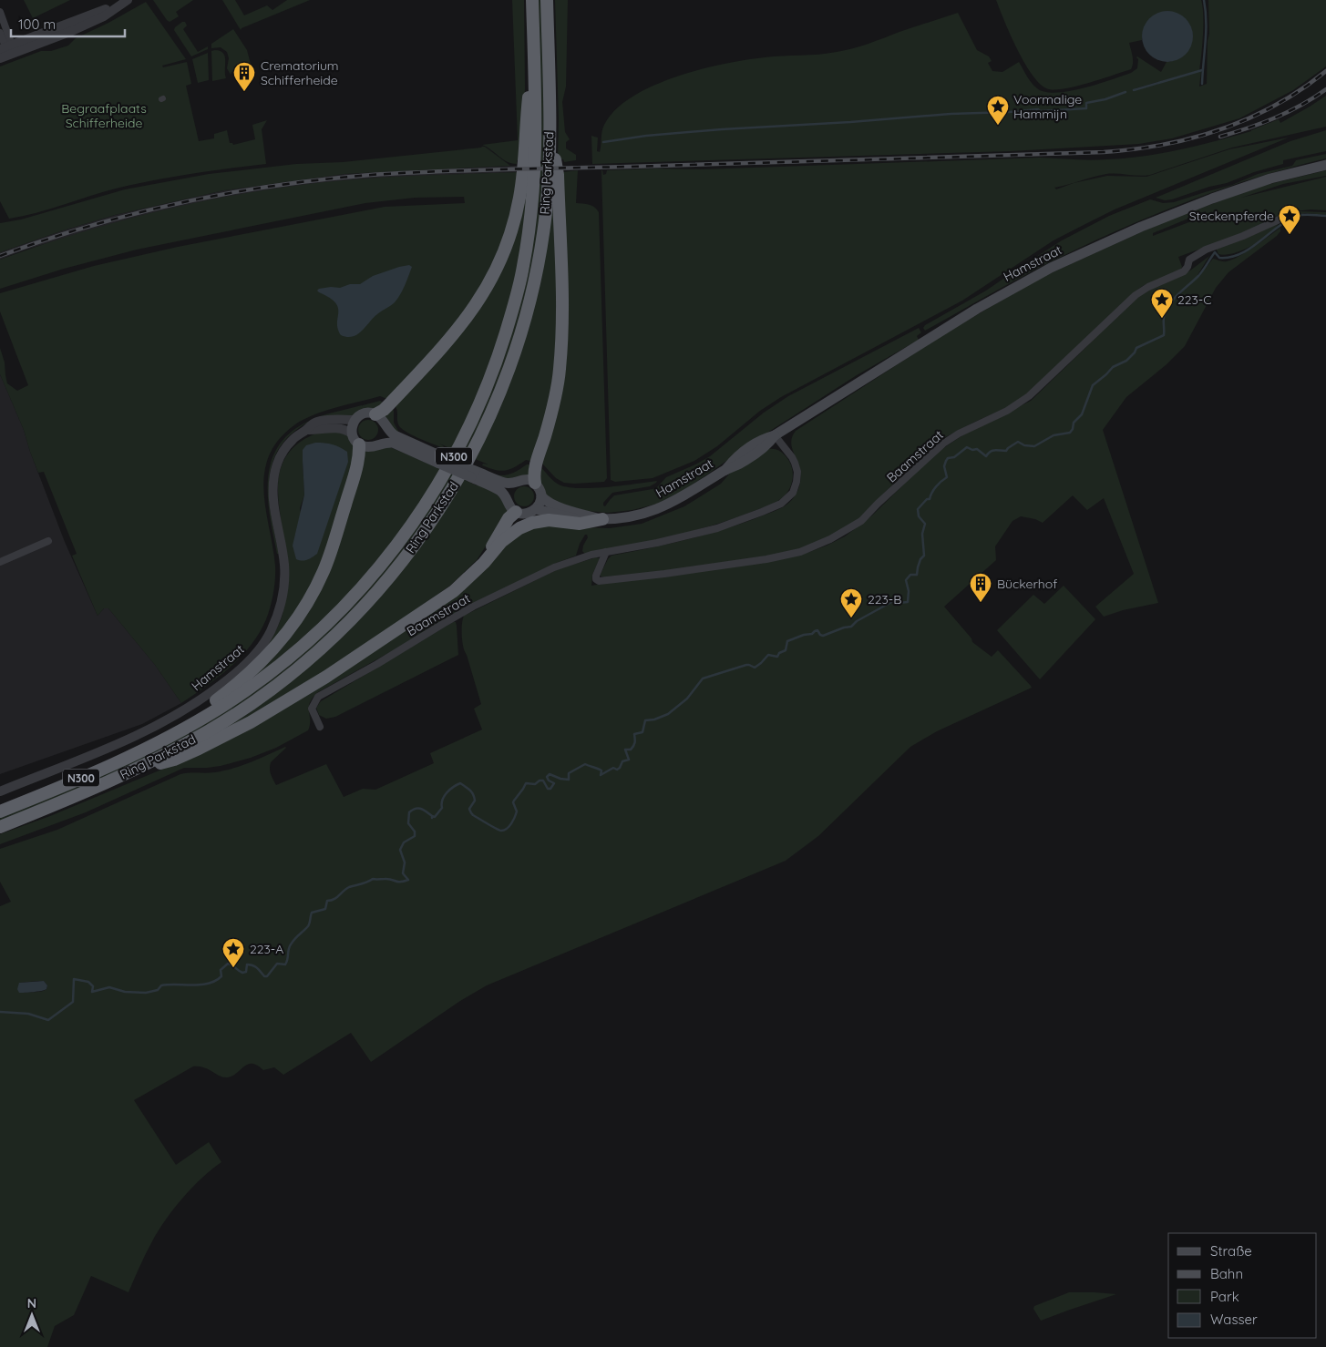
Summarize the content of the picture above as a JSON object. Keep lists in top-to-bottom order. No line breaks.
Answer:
{"streets":{"highway":["Ring Parkstad","N300"],"main road":["Hamstraat"],"street":["Baamstraat"]},"crossings":[["Ring Parkstad","N300"],["Hamstraat","N300"],["Hamstraat","Baamstraat"]],"parks":["Begraafplaats Schifferheide"],"places":{"building":["Crematorium Schifferheide","Bückerhof"],"place":["Voormalige Hammijn","Steckenpferde","223-C","223-B","223-A"]},"legend":["Straße","Bahn","Park","Wasser"],"scale_bar":"100 m","north":"top"}
